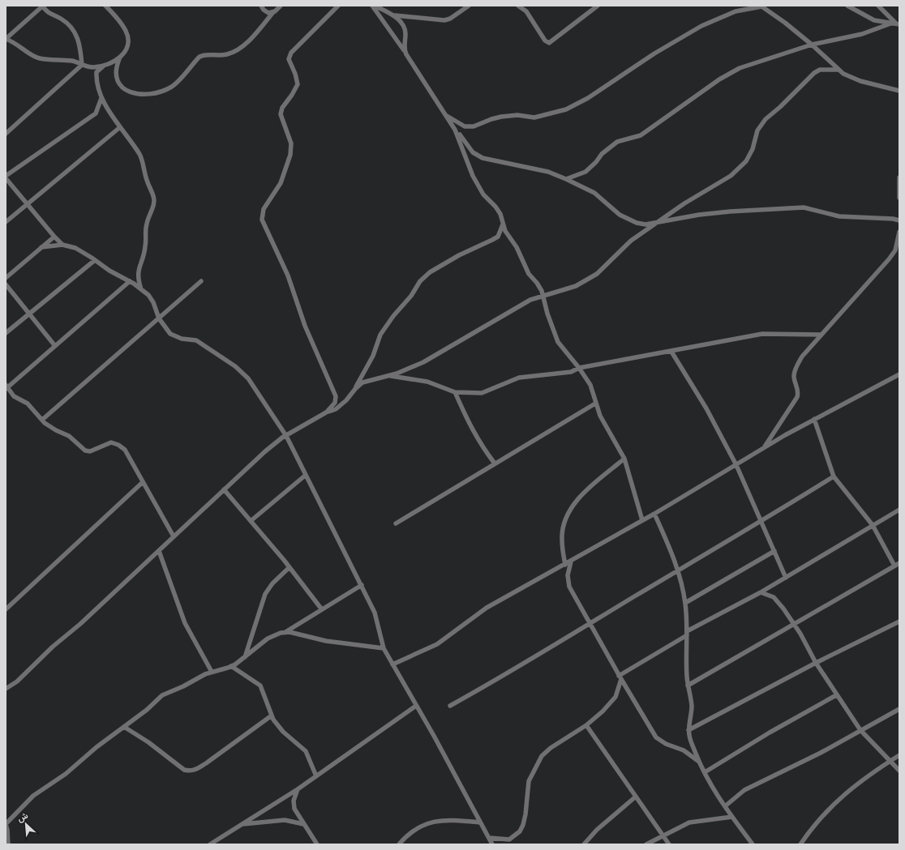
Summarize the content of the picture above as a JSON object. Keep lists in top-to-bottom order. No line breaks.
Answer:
{"north":"top left"}
